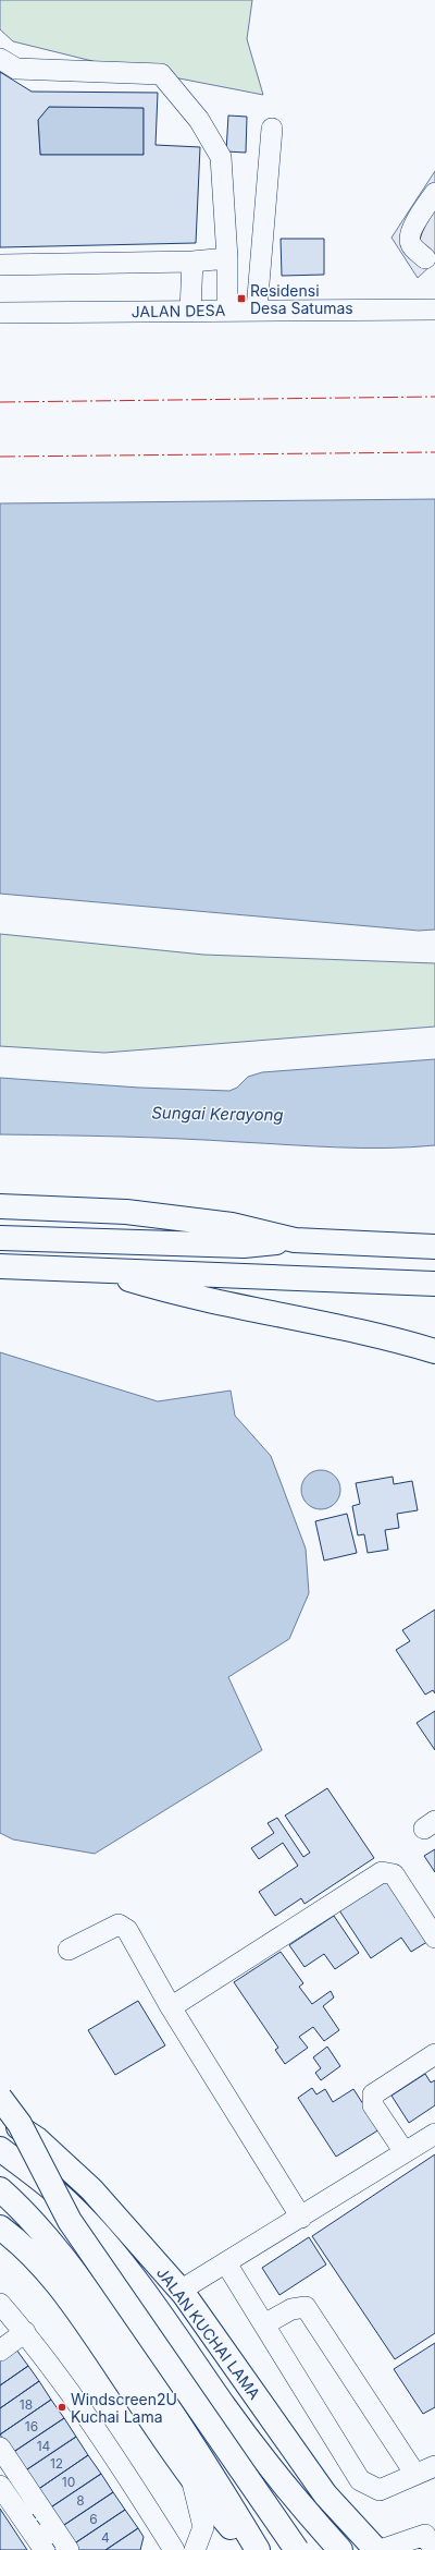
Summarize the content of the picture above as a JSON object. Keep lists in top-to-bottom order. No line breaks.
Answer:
{"streets":{"main road":["JALAN KUCHAI LAMA"],"street":["JALAN DESA"]},"water":["Sungai Kerayong"],"places":{"transit":["Residensi Desa Satumas"],"other":["Windscreen2U Kuchai Lama"]},"house_numbers":["18","16","14","12","10","8","6","4"]}
